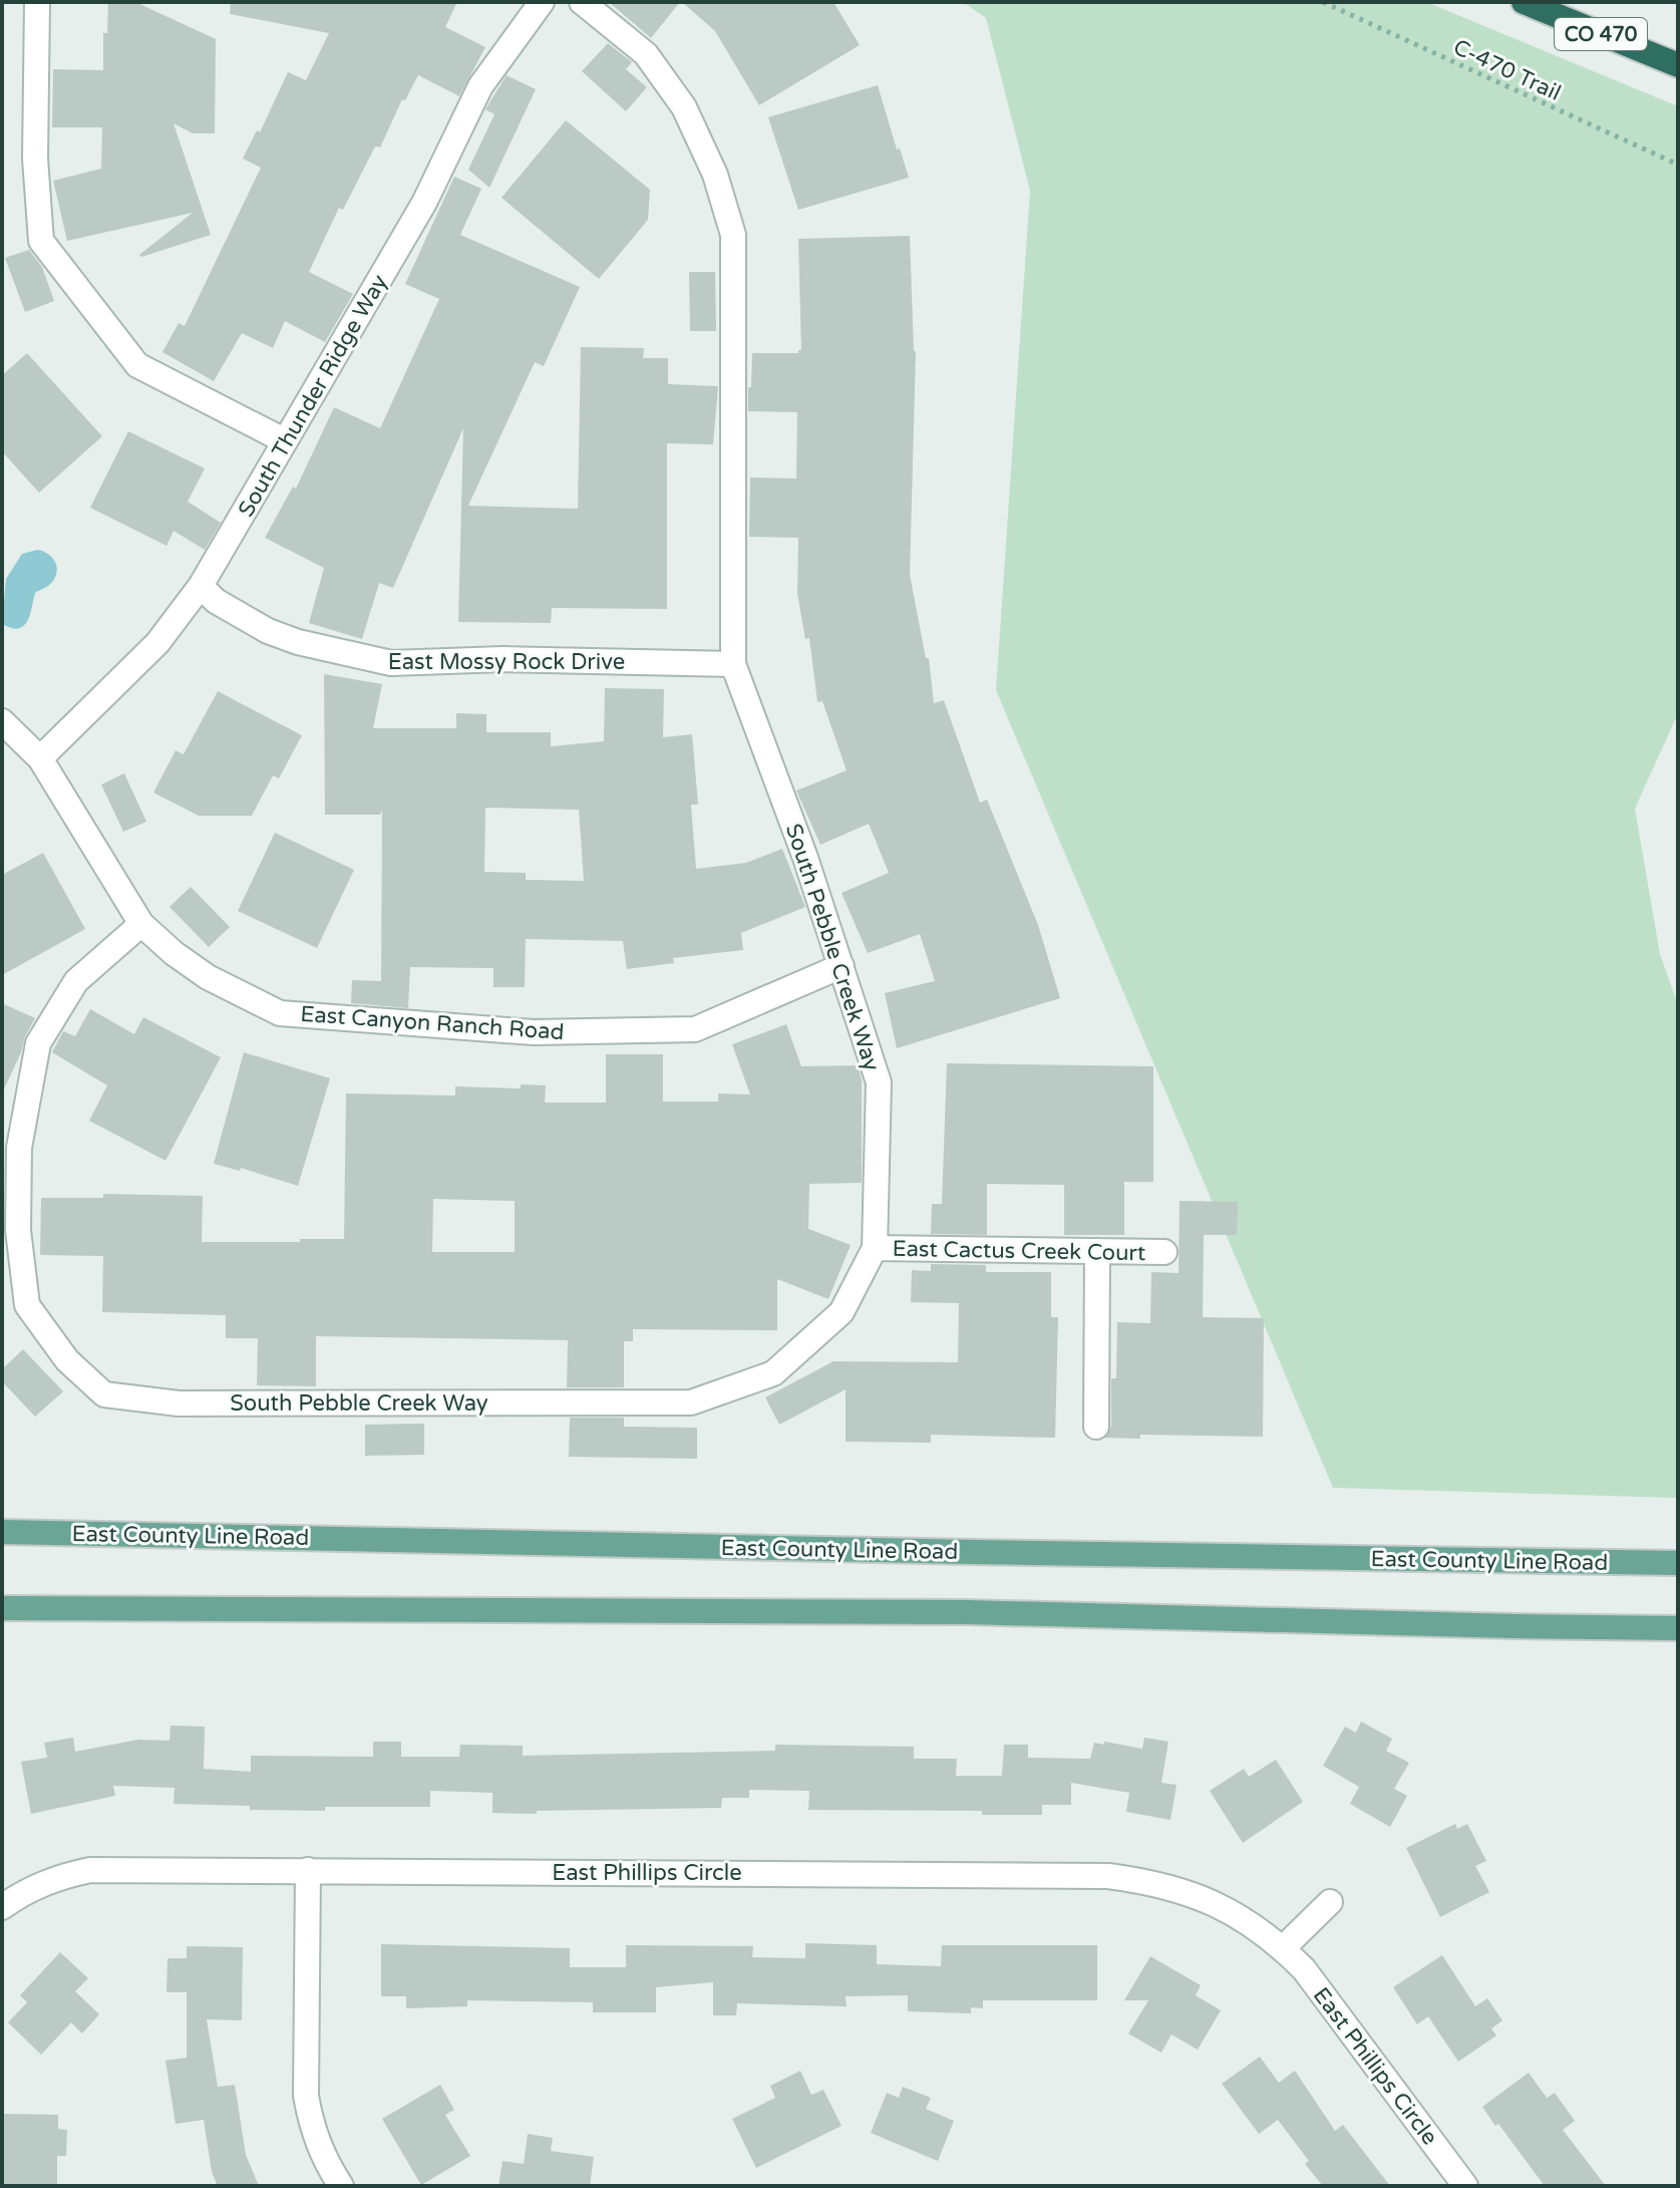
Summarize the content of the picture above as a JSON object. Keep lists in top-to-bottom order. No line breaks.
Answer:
{"streets":{"highway":["CO 470"],"main road":["East County Line Road"],"street":["South Thunder Ridge Way","East Mossy Rock Drive","South Pebble Creek Way","East Canyon Ranch Road","East Cactus Creek Court","East Phillips Circle"],"path":["C-470 Trail"]},"crossings":[["South Thunder Ridge Way","East Mossy Rock Drive"],["South Thunder Ridge Way","East Canyon Ranch Road"],["East Mossy Rock Drive","South Pebble Creek Way"],["South Pebble Creek Way","East Canyon Ranch Road"],["South Pebble Creek Way","East Cactus Creek Court"]]}
